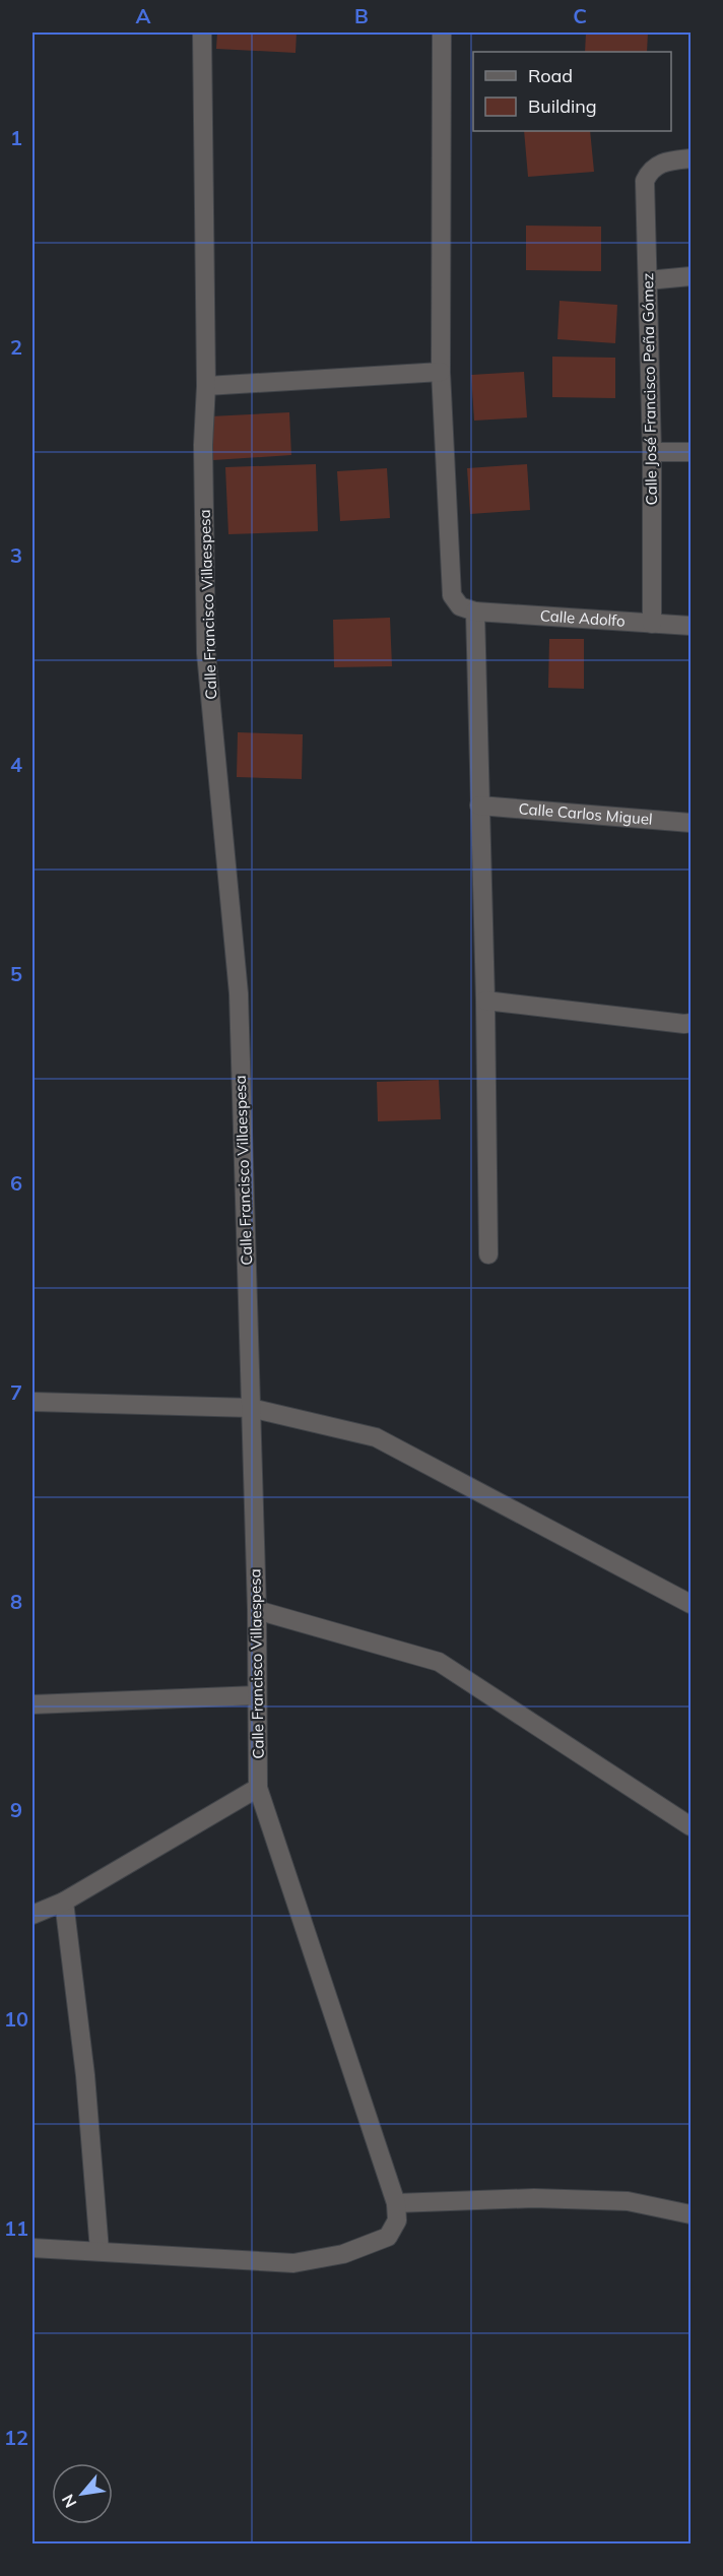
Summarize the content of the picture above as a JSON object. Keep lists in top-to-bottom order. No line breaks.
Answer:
{"streets":{"street":["Calle José Francisco Peña Gómez","Calle Francisco Villaespesa","Calle Adolfo","Calle Carlos Miguel"]},"crossings":[["Calle José Francisco Peña Gómez","Calle Adolfo"]],"legend":["Road","Building"],"north":"bottom left","grid":{"columns":["A","B","C"],"rows":["1","2","3","4","5","6","7","8","9","10","11","12"]}}
